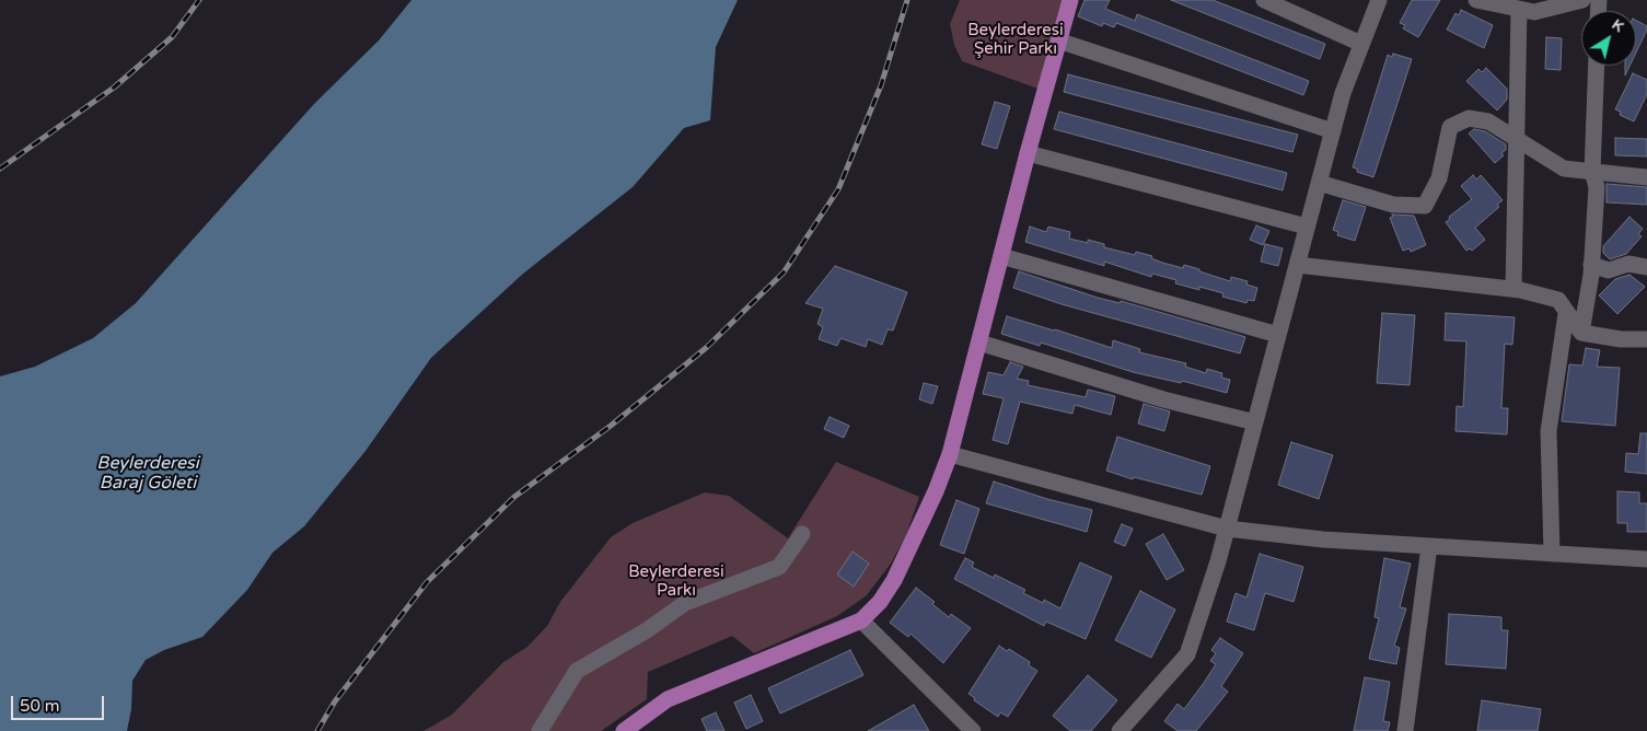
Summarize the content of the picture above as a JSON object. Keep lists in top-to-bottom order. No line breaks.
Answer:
{"water":["Beylerderesi Baraj Göleti"],"parks":["Beylerderesi Şehir Parkı","Beylerderesi Parkı"],"scale_bar":"50 m","north":"top right"}
